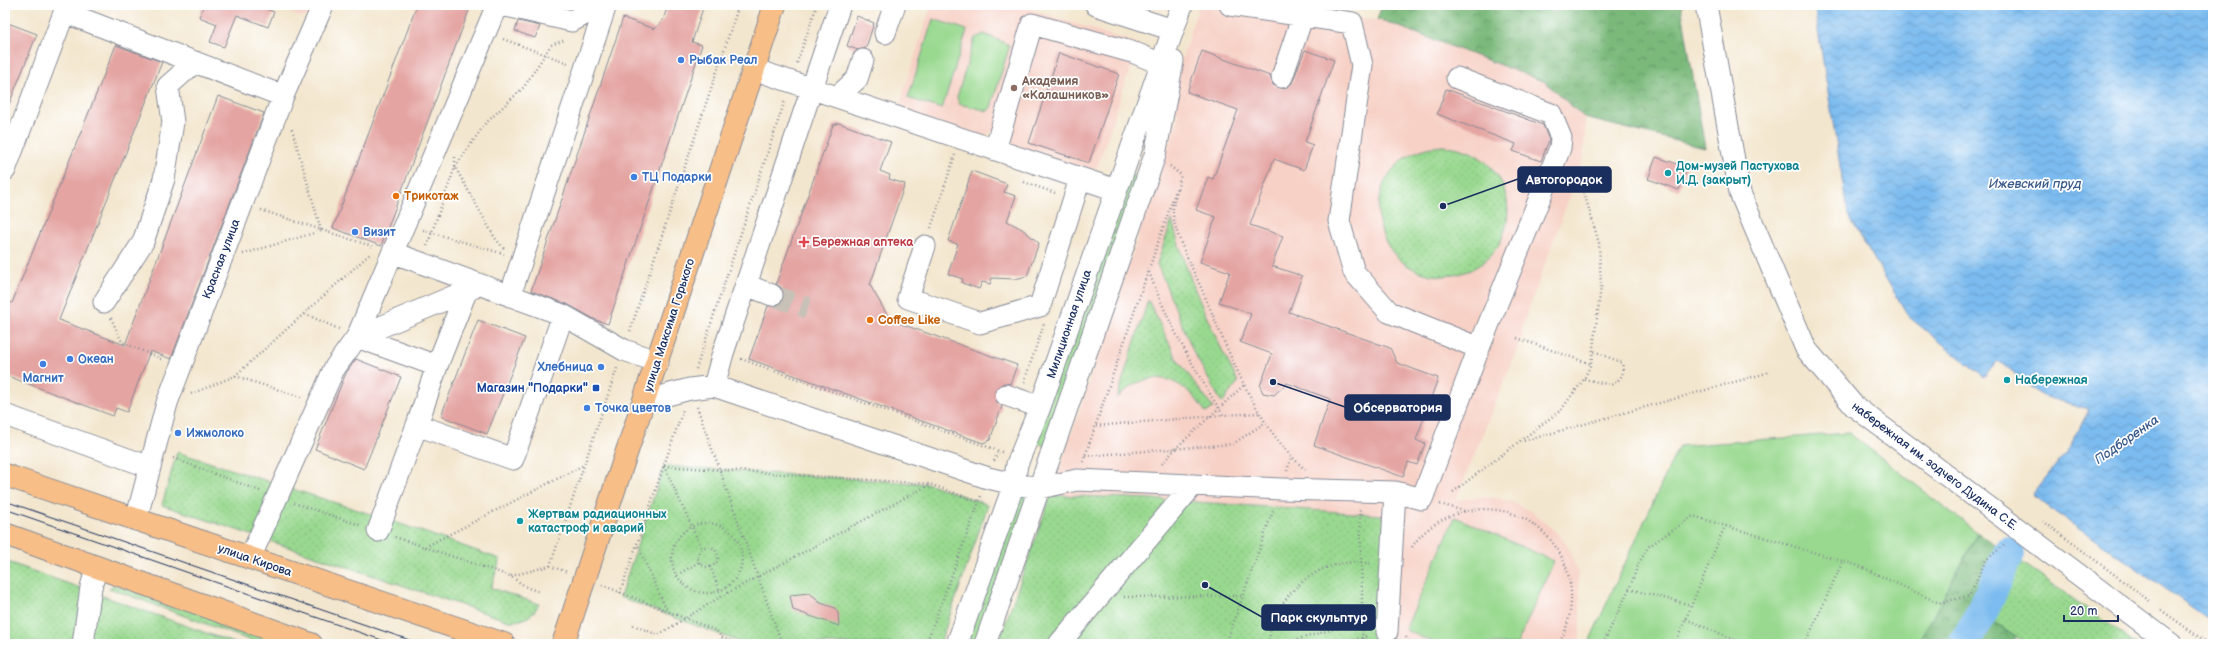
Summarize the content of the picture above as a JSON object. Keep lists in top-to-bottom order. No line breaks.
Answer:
{"streets":{"main road":["улица Максима Горького","улица Кирова"],"street":["Красная улица","Милиционная улица","набережная им. зодчего Дудина С.Е."]},"crossings":[["Красная улица","улица Кирова"]],"water":["Ижевский пруд","Подборенка"],"places":{"other":["Рыбак Реал","Академия «Калашников»","Дом-музей Пастухова И.Д. (закрыт)","ТЦ Подарки","Трикотаж","Автогородок","Визит","Coffee Like","Океан","Магнит","Хлебница","Набережная","Обсерватория","Точка цветов","Ижмолоко","Жертвам радиационных катастроф и аварий","Парк скульптур"],"health":["Бережная аптека"],"transit":["Магазин \"Подарки\""]},"scale_bar":"20 m"}
